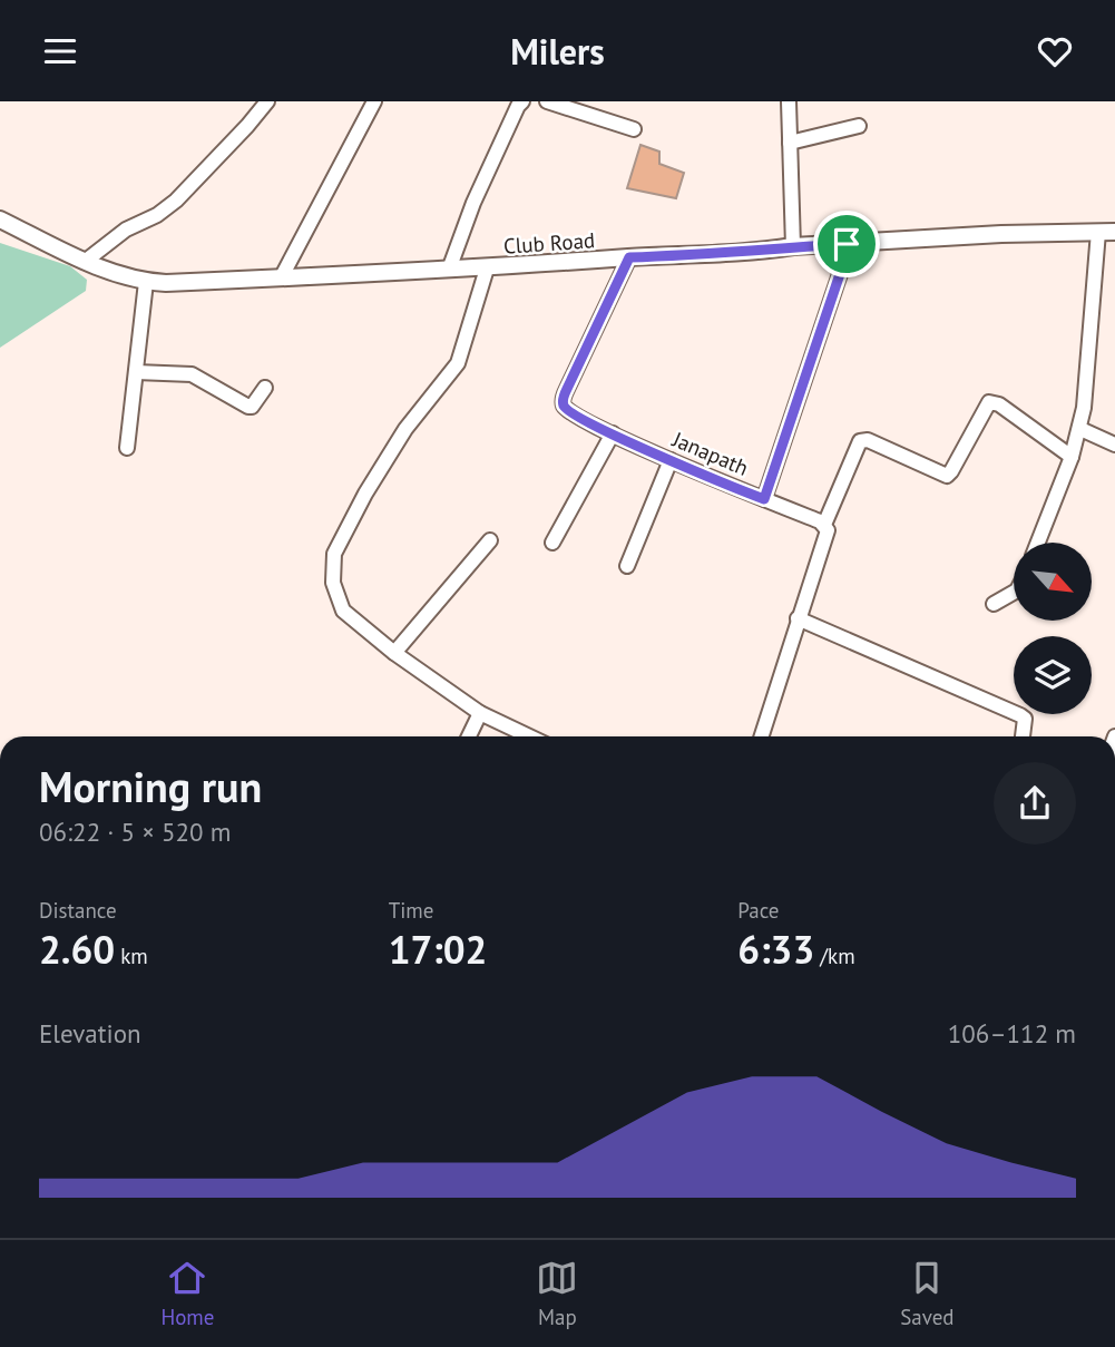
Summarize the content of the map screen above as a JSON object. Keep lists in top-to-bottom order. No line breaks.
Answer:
{"streets":{"street":["Club Road","Janapath"]},"crossings":[["Club Road","Janapath"]],"north":"bottom right","page":{"header":"Milers","heading":["Morning run","06:22 · 5 × 520 m"],"stats":[["Distance","2.60 km"],["Time","17:02"],["Pace","6:33 /km"]],"chart":["Elevation","106–112 m"],"tabs":["Home","Map","Saved"]}}
